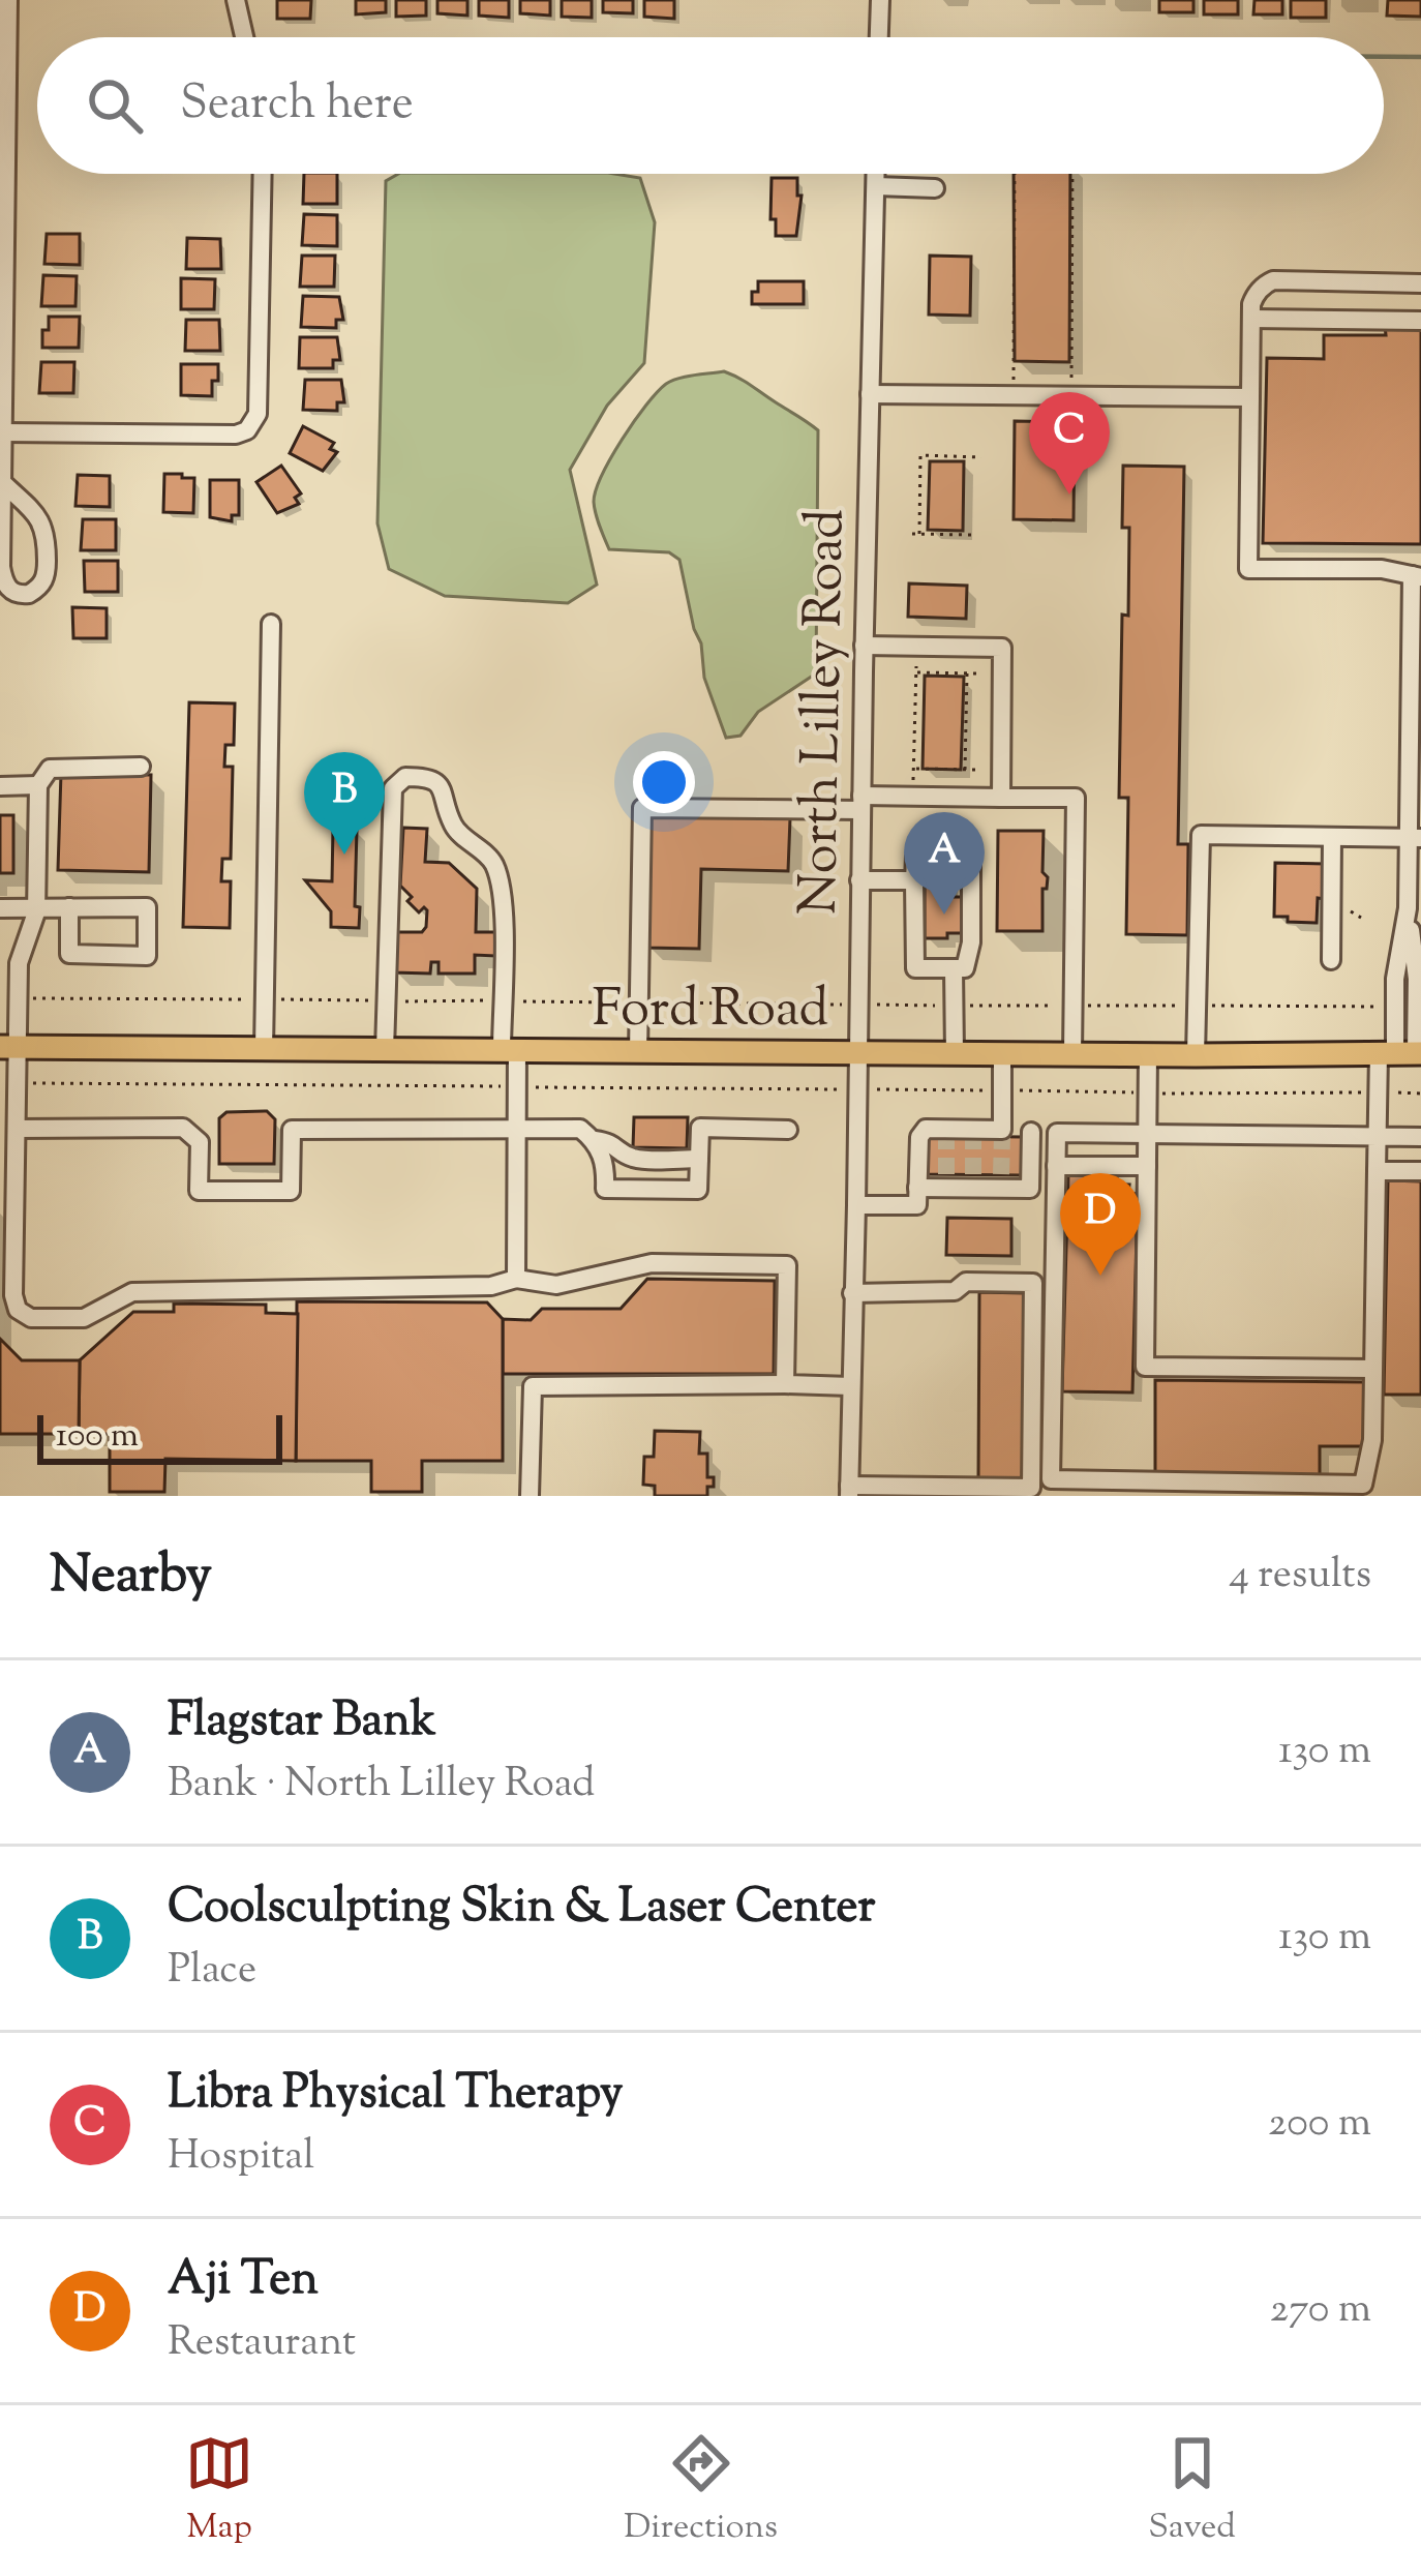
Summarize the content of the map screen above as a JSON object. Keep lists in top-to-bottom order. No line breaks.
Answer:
{"streets":{"main road":["Ford Road"],"street":["North Lilley Road"]},"crossings":[["North Lilley Road","Ford Road"]],"scale_bar":"100 m","page":{"search":"Search here","pins":["C","B","A","D"],"scale":"100 m","heading":["Nearby","4 results"],"list":[{"mark":"A","name":"Flagstar Bank","note":"Bank · North Lilley Road","value":"130 m"},{"mark":"B","name":"Coolsculpting Skin & Laser Center","note":"Place","value":"130 m"},{"mark":"C","name":"Libra Physical Therapy","note":"Hospital","value":"200 m"},{"mark":"D","name":"Aji Ten","note":"Restaurant","value":"270 m"}],"nav":["Map","Directions","Saved"]}}
